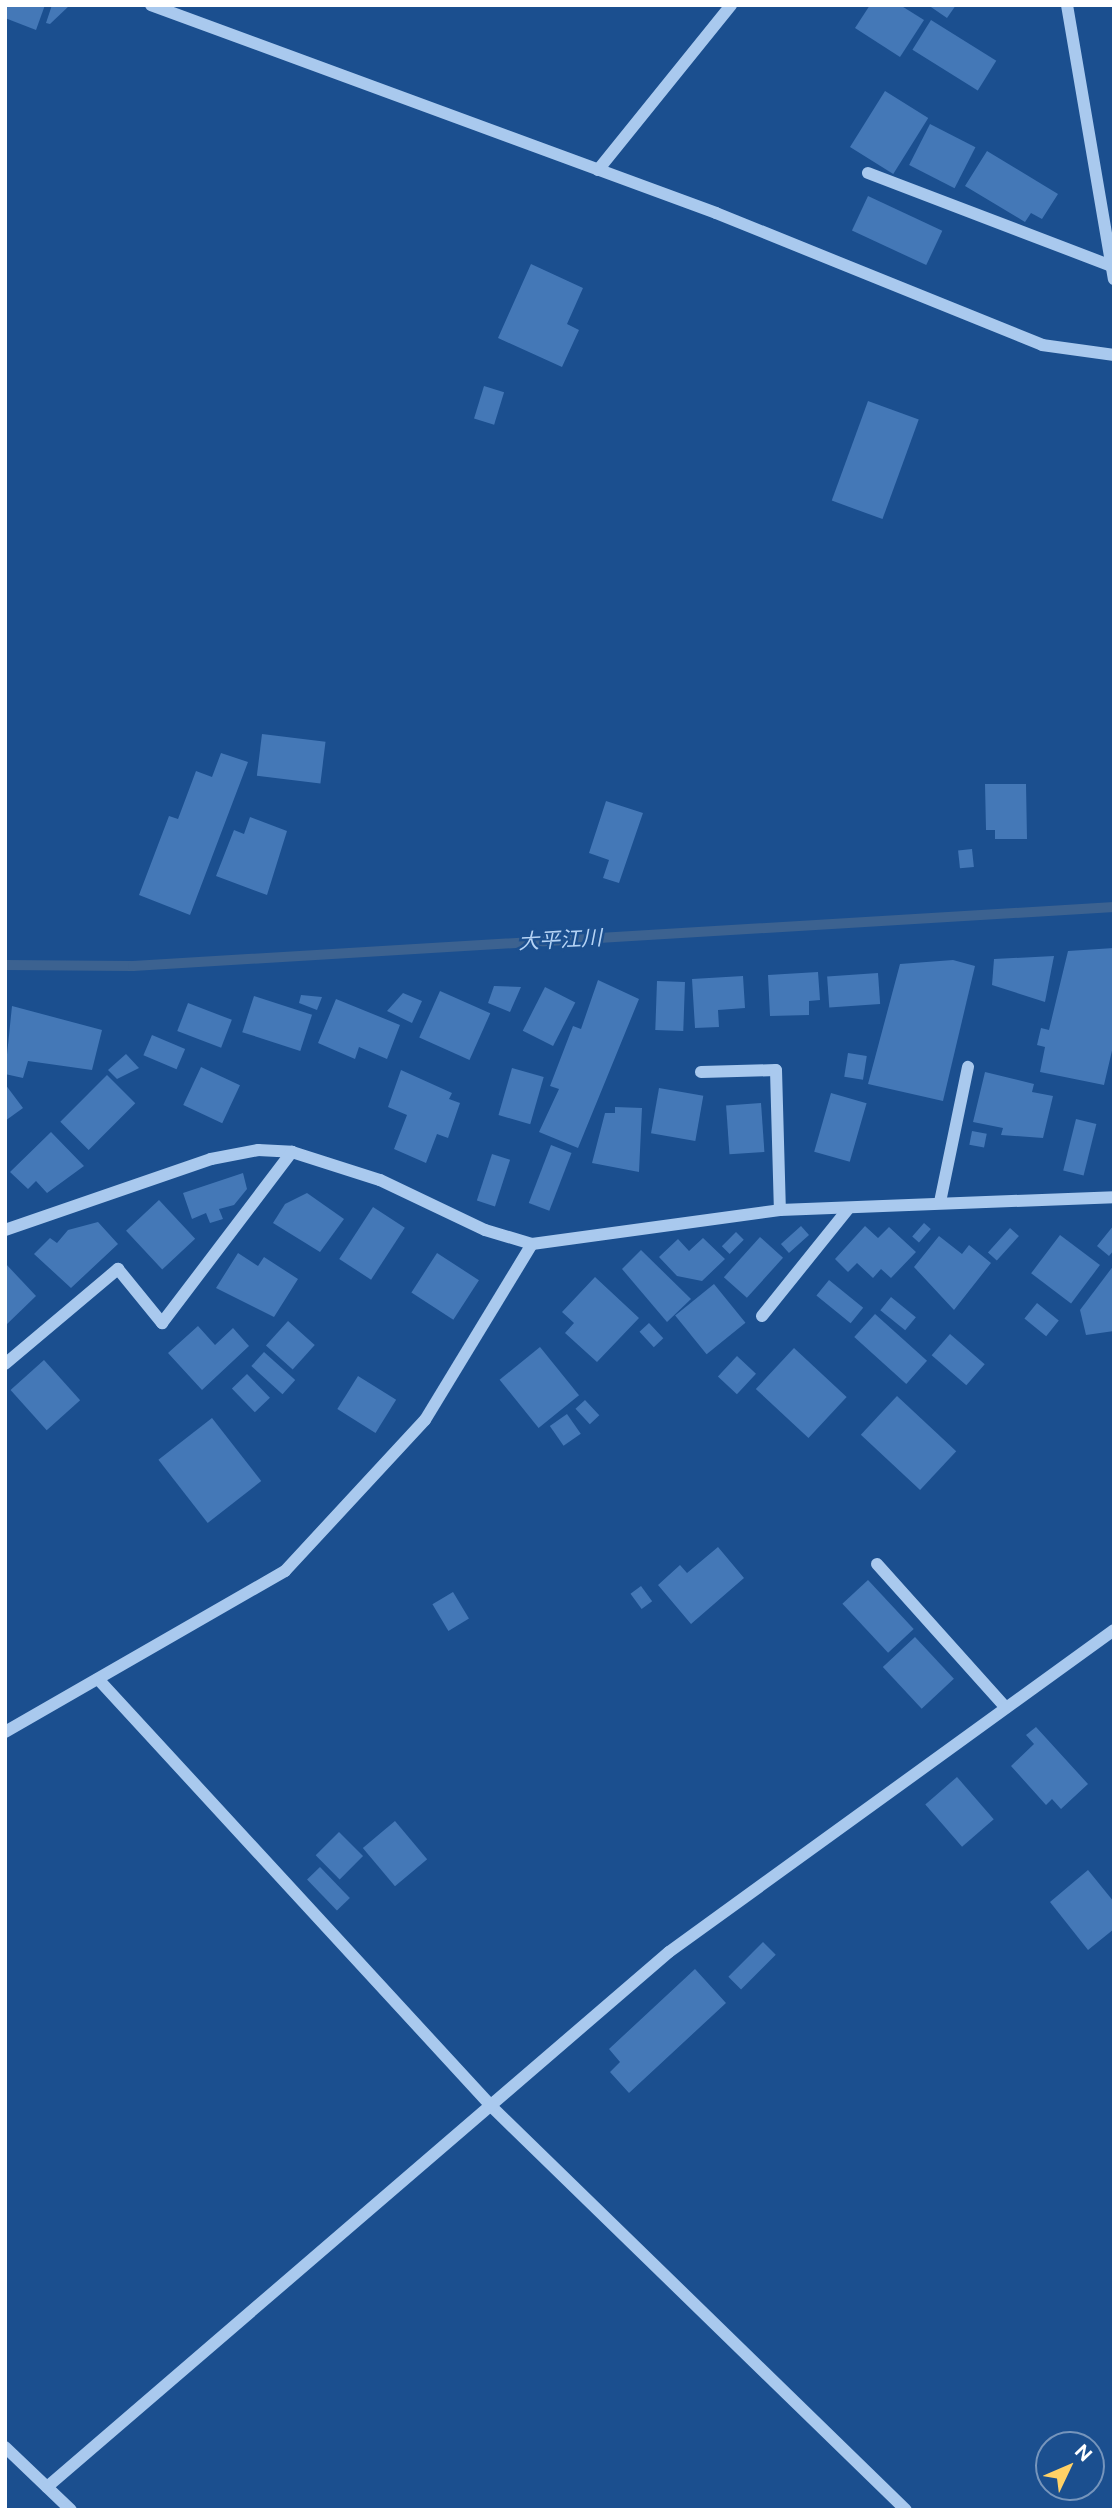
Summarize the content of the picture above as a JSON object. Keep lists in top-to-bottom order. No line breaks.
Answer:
{"water":["大平江川"],"north":"top right"}
